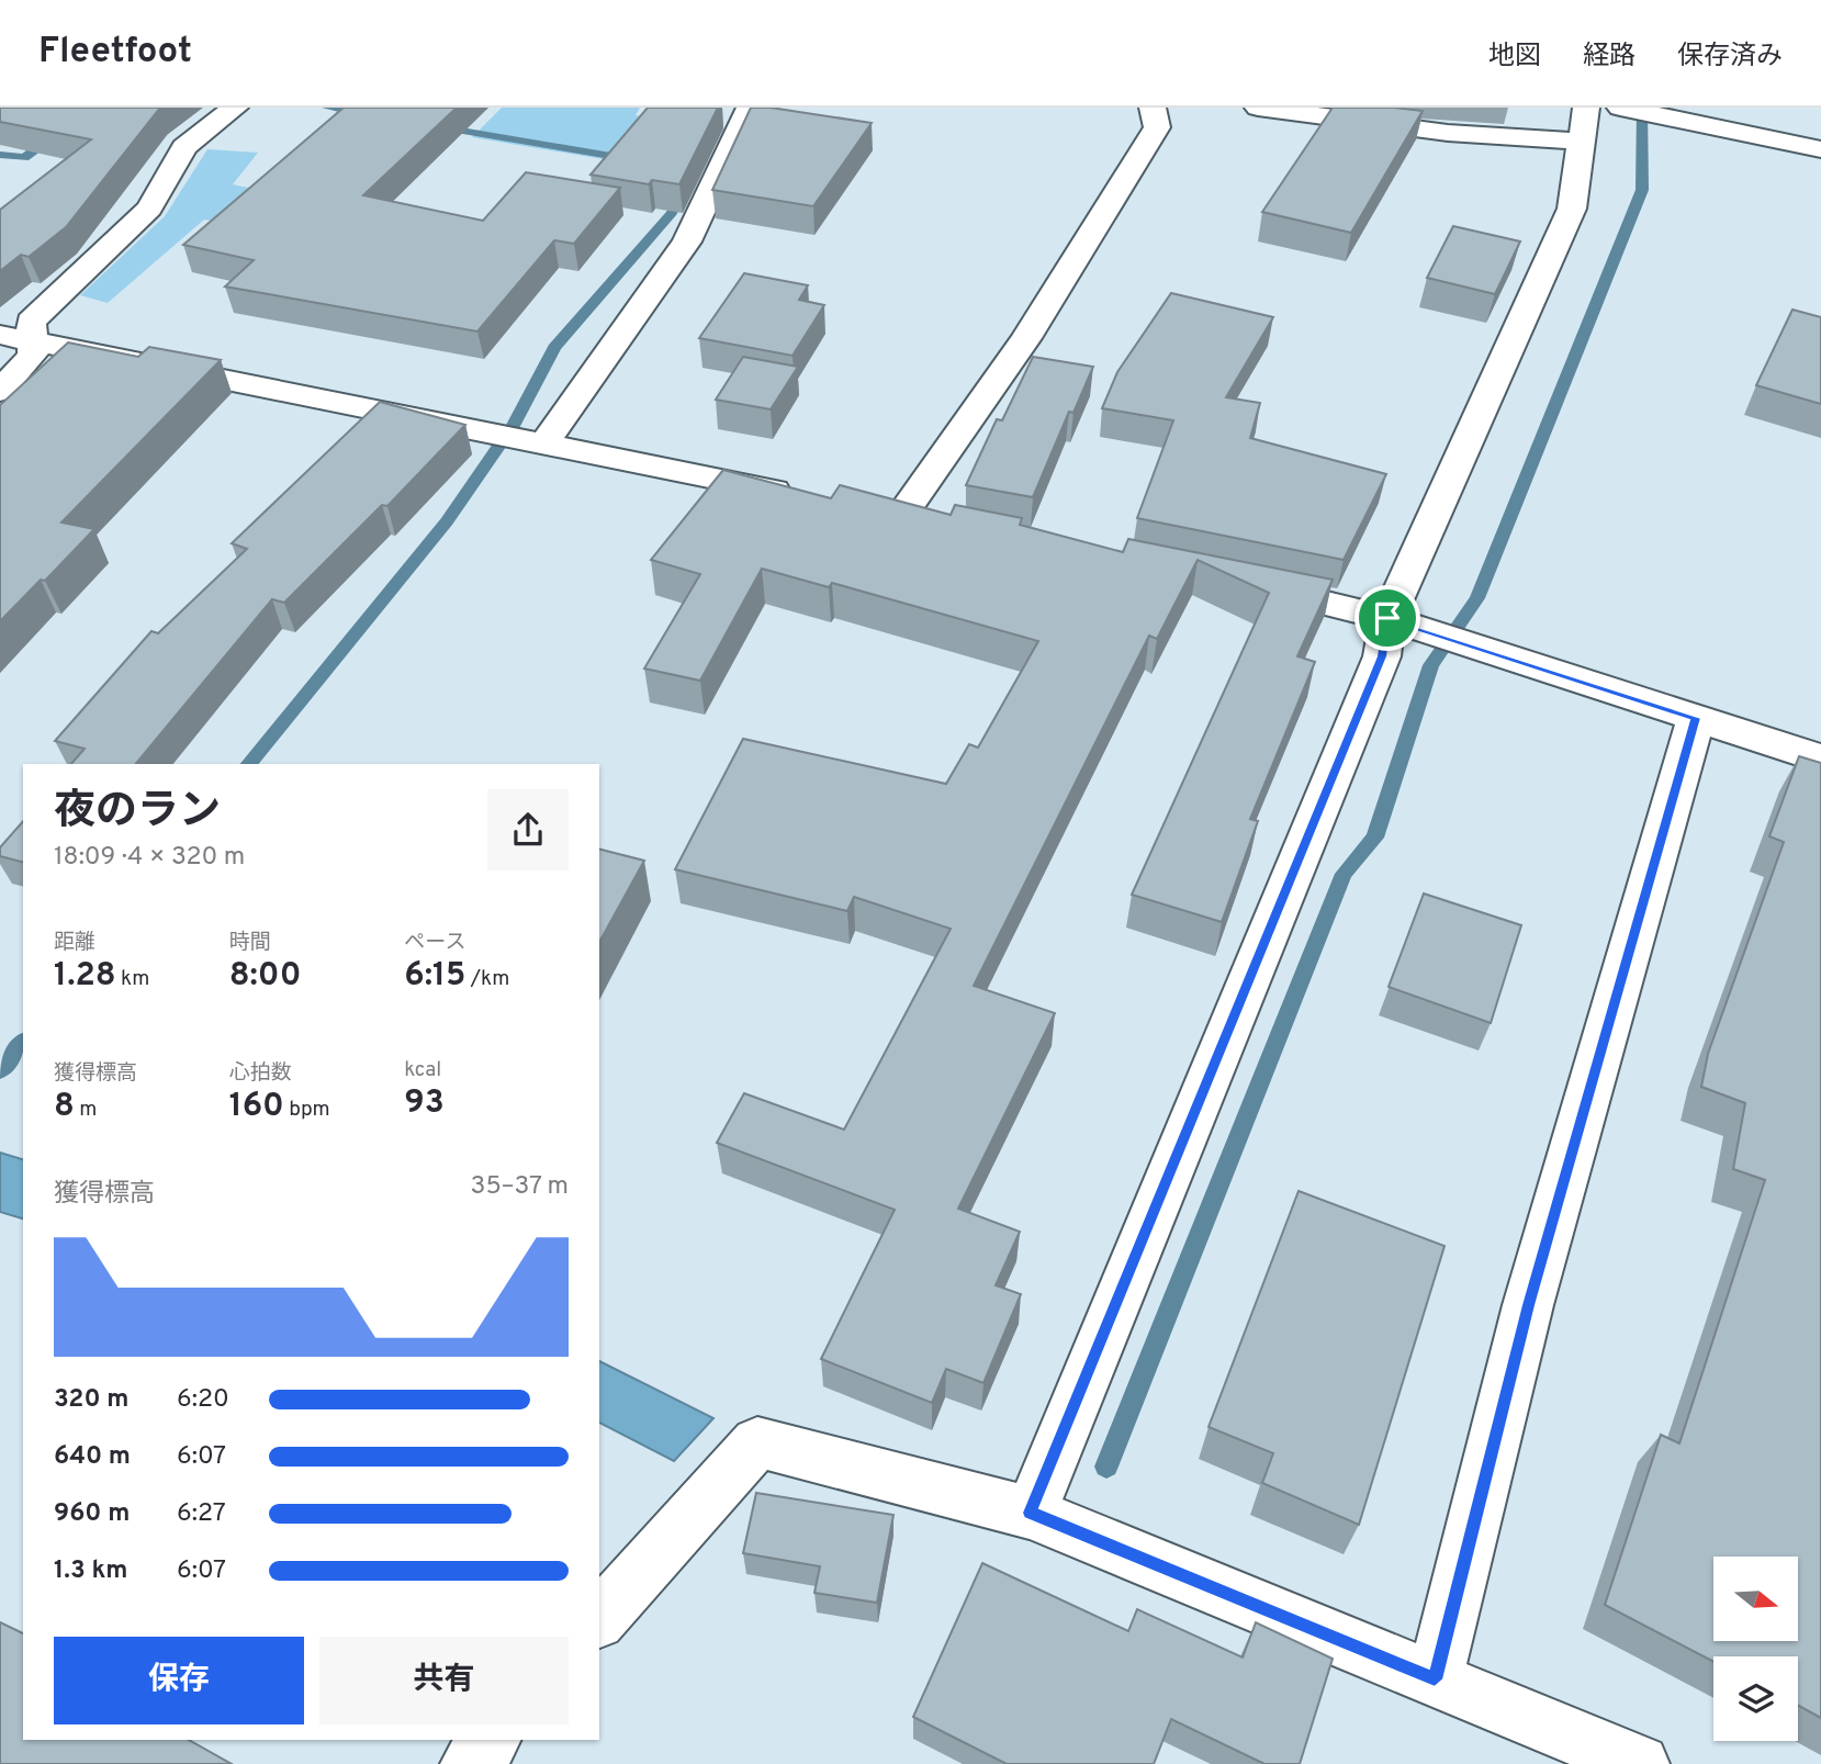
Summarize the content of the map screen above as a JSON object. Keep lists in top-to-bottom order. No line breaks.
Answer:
{"north":"right","page":{"header":"Fleetfoot","nav":["地図","経路","保存済み"],"heading":["夜のラン","18:09 · 4 × 320 m"],"stats":[["距離","1.28 km"],["時間","8:00"],["ペース","6:15 /km"],["獲得標高","8 m"],["心拍数","160 bpm"],["kcal","93"]],"chart":["獲得標高","35–37 m"],"list":[{"name":"320 m","note":"6:20"},{"name":"640 m","note":"6:07"},{"name":"960 m","note":"6:27"},{"name":"1.3 km","note":"6:07"}],"buttons":["保存","共有"]}}
